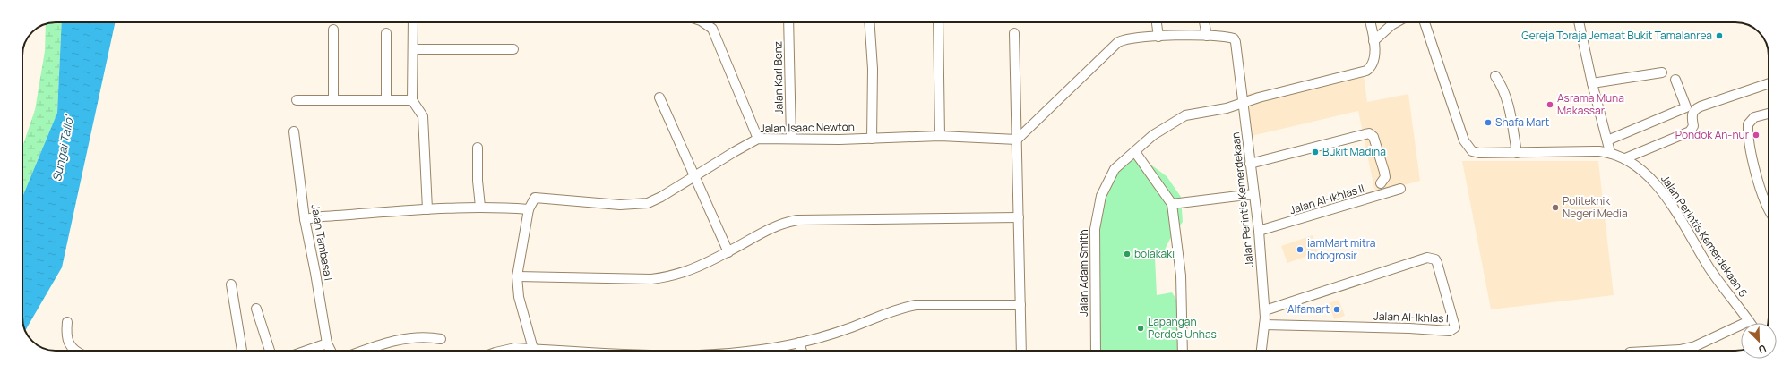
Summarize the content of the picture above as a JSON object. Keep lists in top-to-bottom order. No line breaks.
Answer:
{"streets":{"street":["Jalan Karl Benz","Jalan Isaac Newton","Jalan Perintis Kemerdekaan","Jalan Al-Ikhlas II","Jalan Perintis Kemerdekaan 6","Jalan Tambasa I","Jalan Adam Smith","Jalan Al-Ikhlas I"]},"crossings":[["Jalan Karl Benz","Jalan Isaac Newton"],["Jalan Perintis Kemerdekaan","Jalan Al-Ikhlas II"],["Jalan Perintis Kemerdekaan","Jalan Adam Smith"],["Jalan Perintis Kemerdekaan","Jalan Al-Ikhlas I"]],"water":["Sungai Tallo'"],"places":["Gereja Toraja Jemaat Bukit Tamalanrea","Asrama Muna Makassar","Shafa Mart","Pondok An-nur","Bukit Madina","Politeknik Negeri Media","iamMart mitra Indogrosir","bolakaki","Alfamart","Lapangan Perdos Unhas"],"north":"bottom right"}
